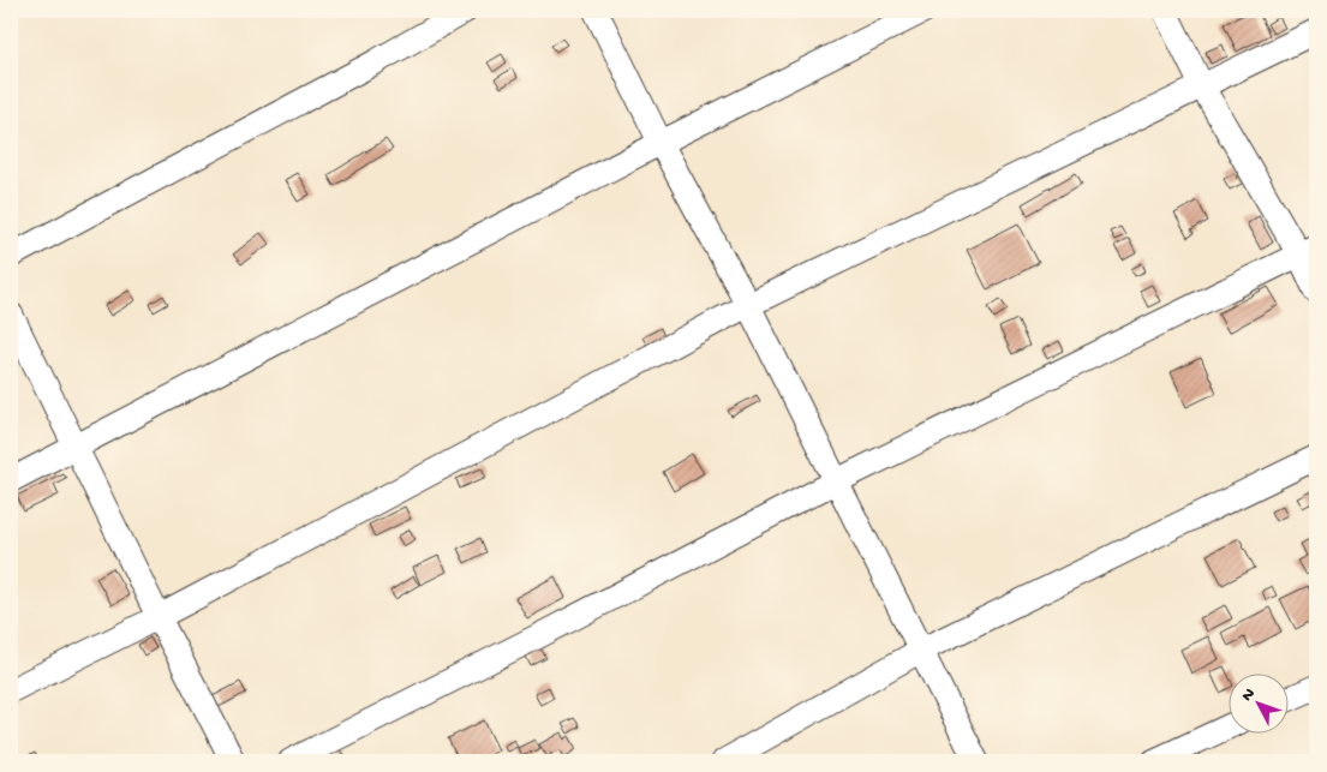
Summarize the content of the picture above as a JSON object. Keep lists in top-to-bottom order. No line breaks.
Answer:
{"north":"top left"}
